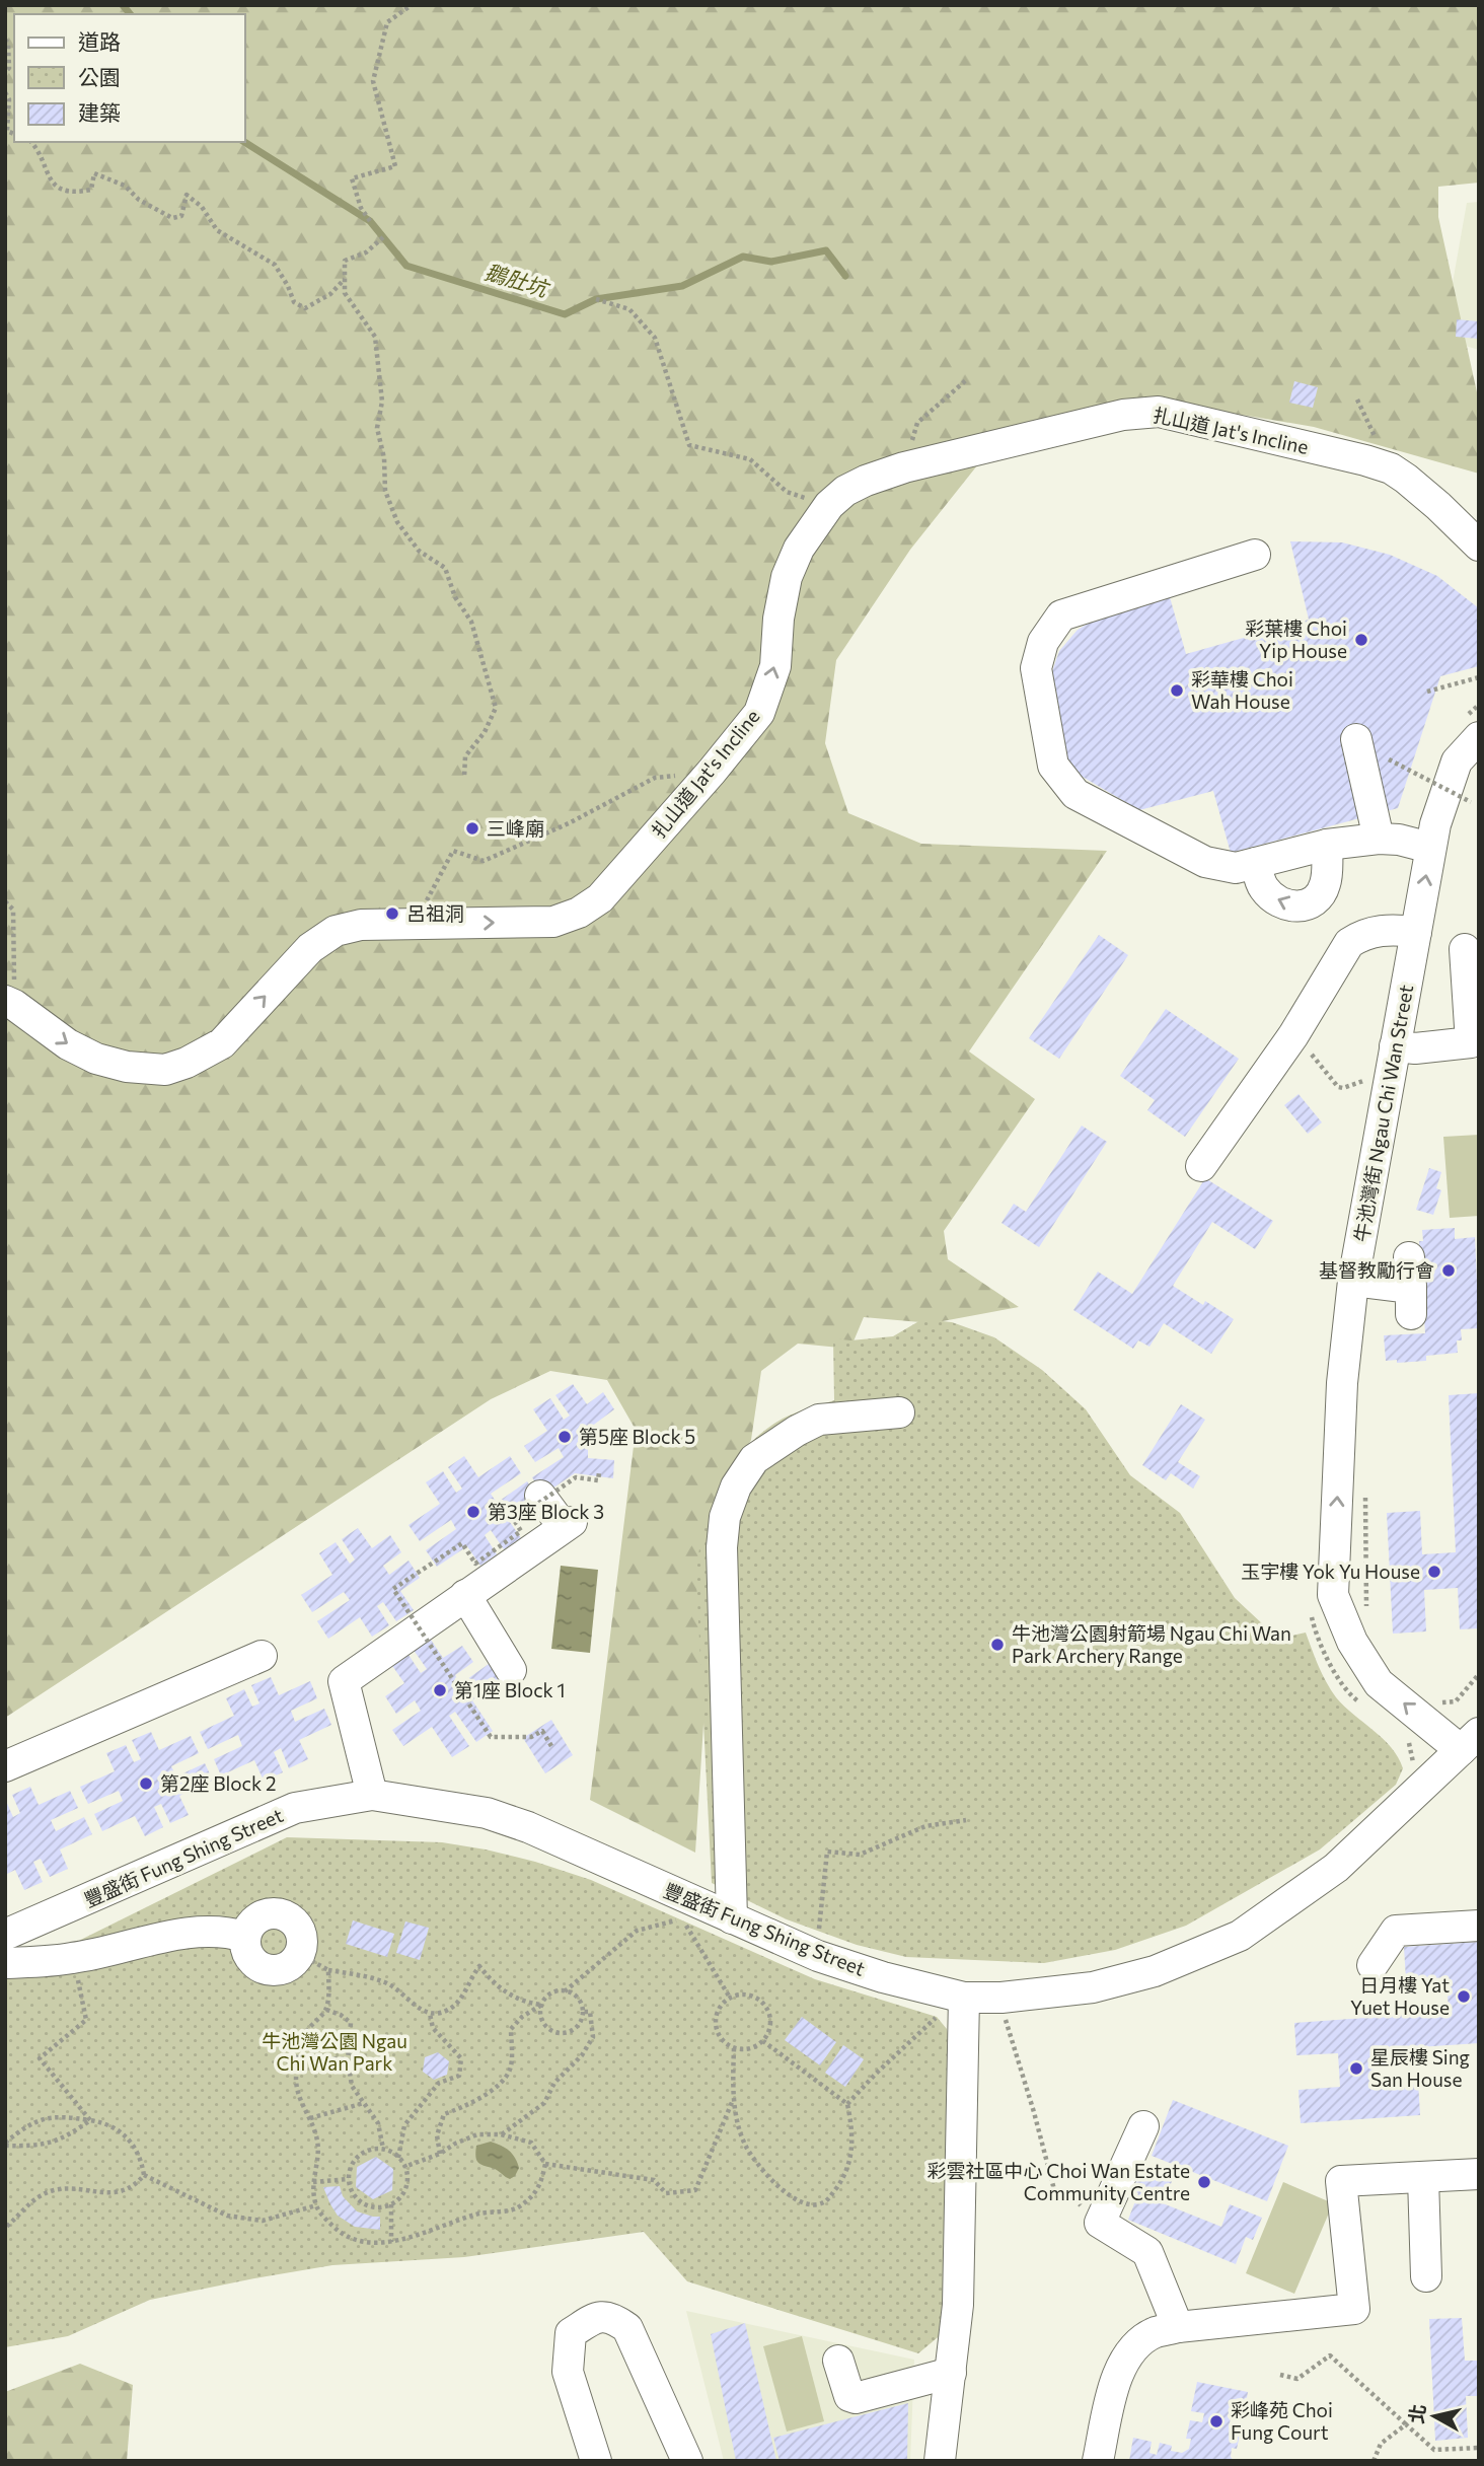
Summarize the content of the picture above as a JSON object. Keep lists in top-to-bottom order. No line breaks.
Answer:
{"streets":{"street":["扎山道 Jat's Incline","牛池灣街 Ngau Chi Wan Street","豐盛街 Fung Shing Street"]},"crossings":[["牛池灣街 Ngau Chi Wan Street","豐盛街 Fung Shing Street"]],"one_way":["扎山道 Jat's Incline","牛池灣街 Ngau Chi Wan Street"],"water":["鵝肚坑"],"parks":["牛池灣公園 Ngau Chi Wan Park"],"places":["彩葉樓 Choi Yip House","彩華樓 Choi Wah House","三峰廟","呂祖洞","基督教勵行會","第5座 Block 5","第3座 Block 3","玉宇樓 Yok Yu House","牛池灣公園射箭場 Ngau Chi Wan Park Archery Range","第1座 Block 1","第2座 Block 2","日月樓 Yat Yuet House","星辰樓 Sing San House","彩雲社區中心 Choi Wan Estate Community Centre","彩峰苑 Choi Fung Court"],"legend":["道路","公園","建築"],"north":"left"}
